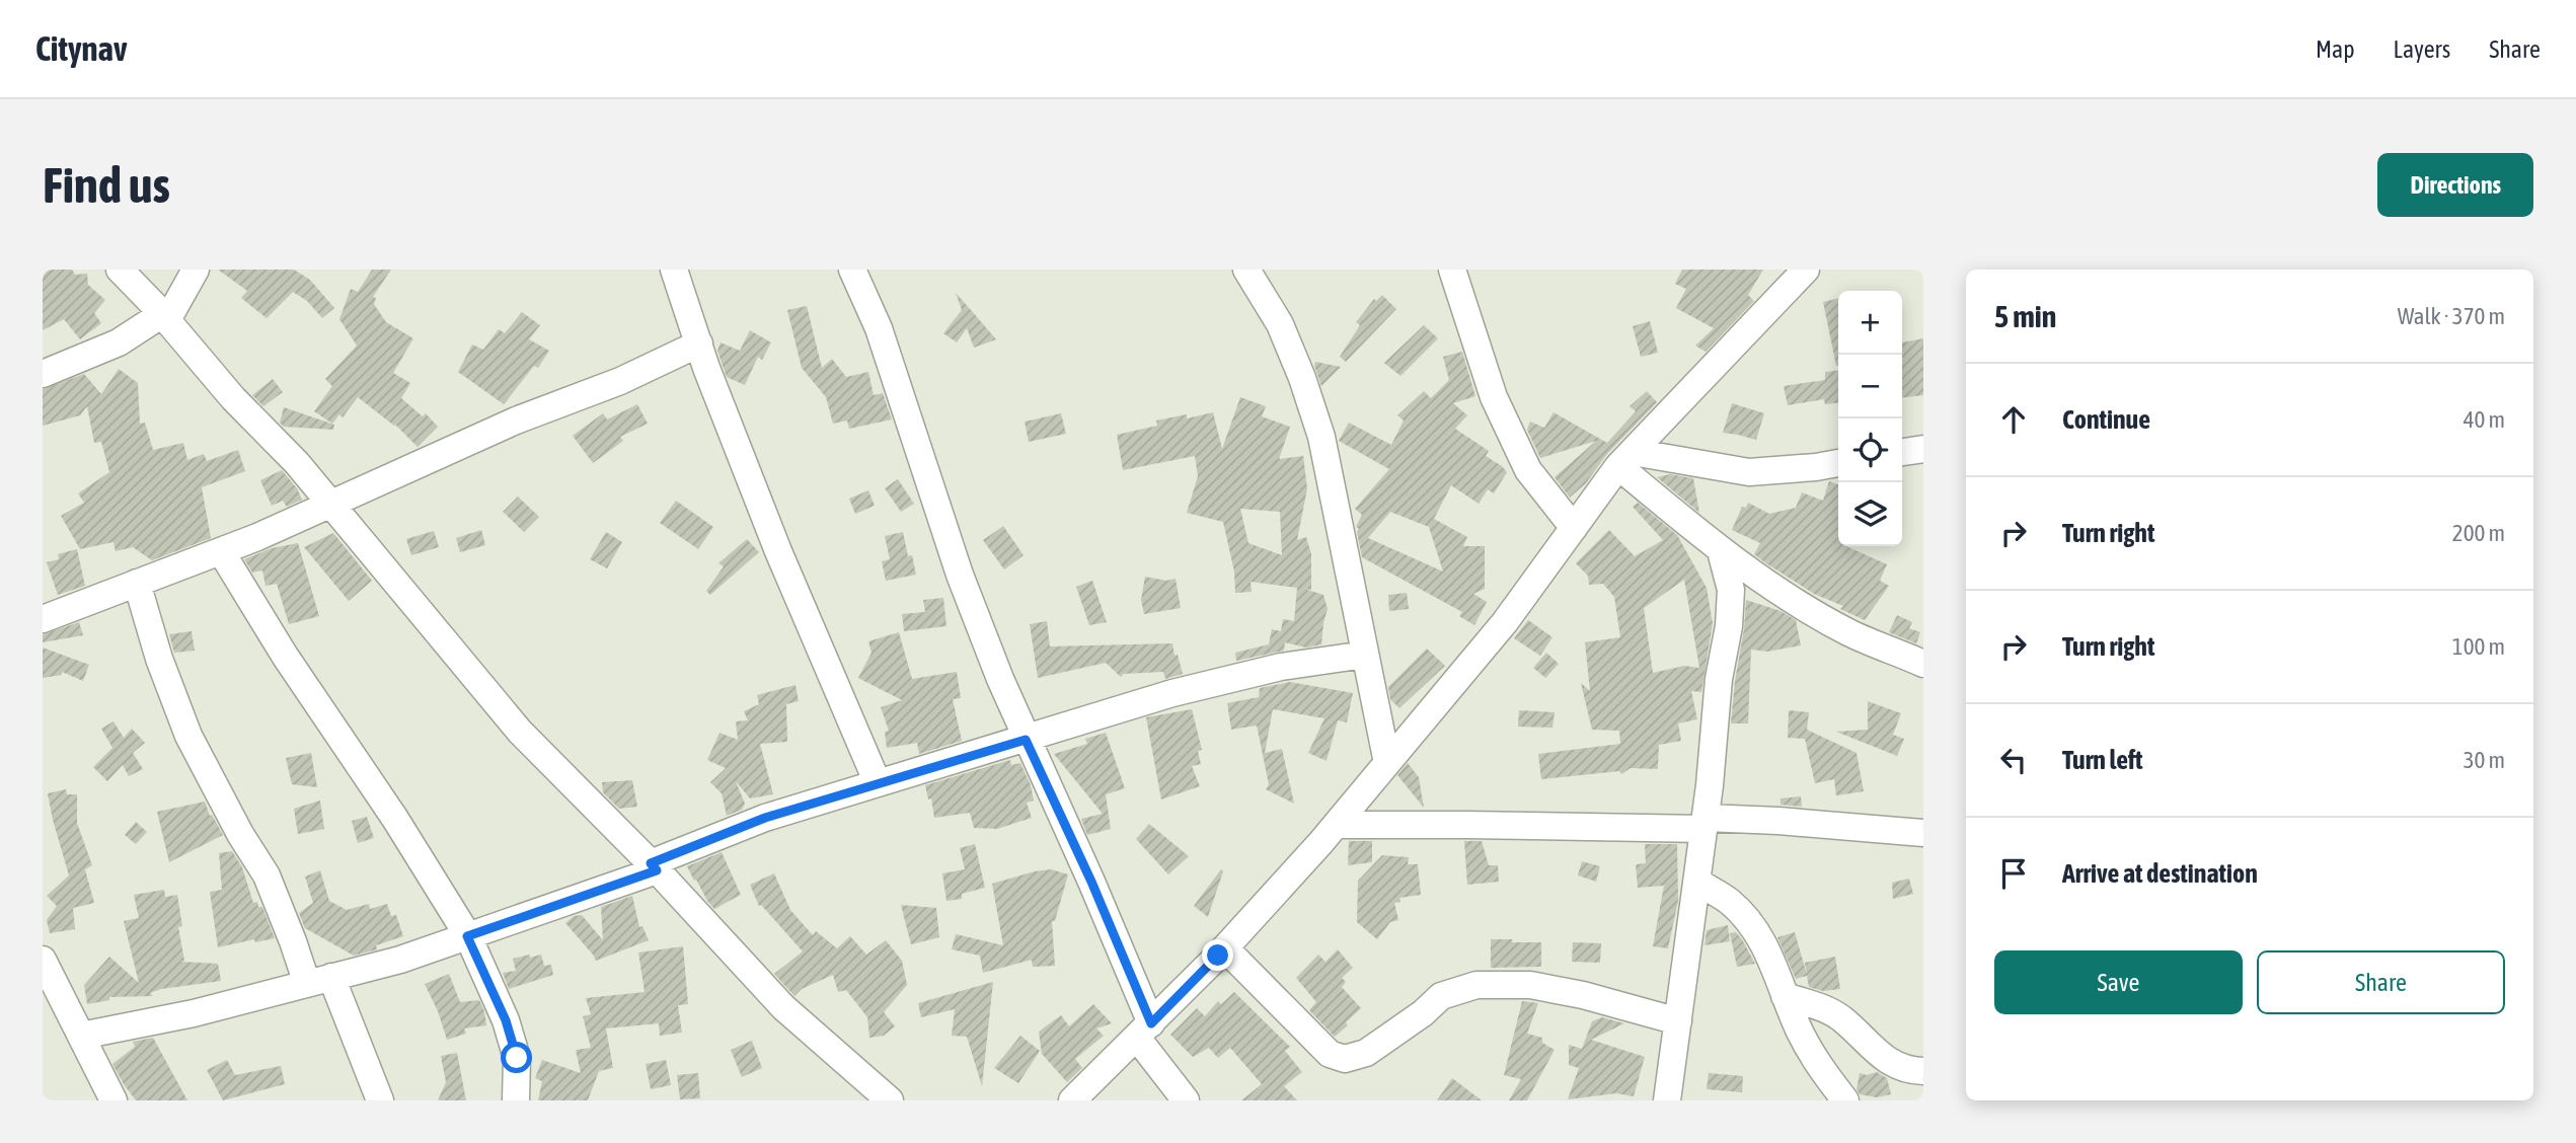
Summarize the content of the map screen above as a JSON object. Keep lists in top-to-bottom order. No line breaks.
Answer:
{"page":{"header":"Citynav","nav":["Map","Layers","Share"],"buttons":["Directions",["Save","Share"]],"title":"Find us","heading":["5 min","Walk · 370 m"],"map_buttons":["+","−"],"list":[["Continue","40 m"],["Turn right","200 m"],["Turn right","100 m"],["Turn left","30 m"],"Arrive at destination"]}}
